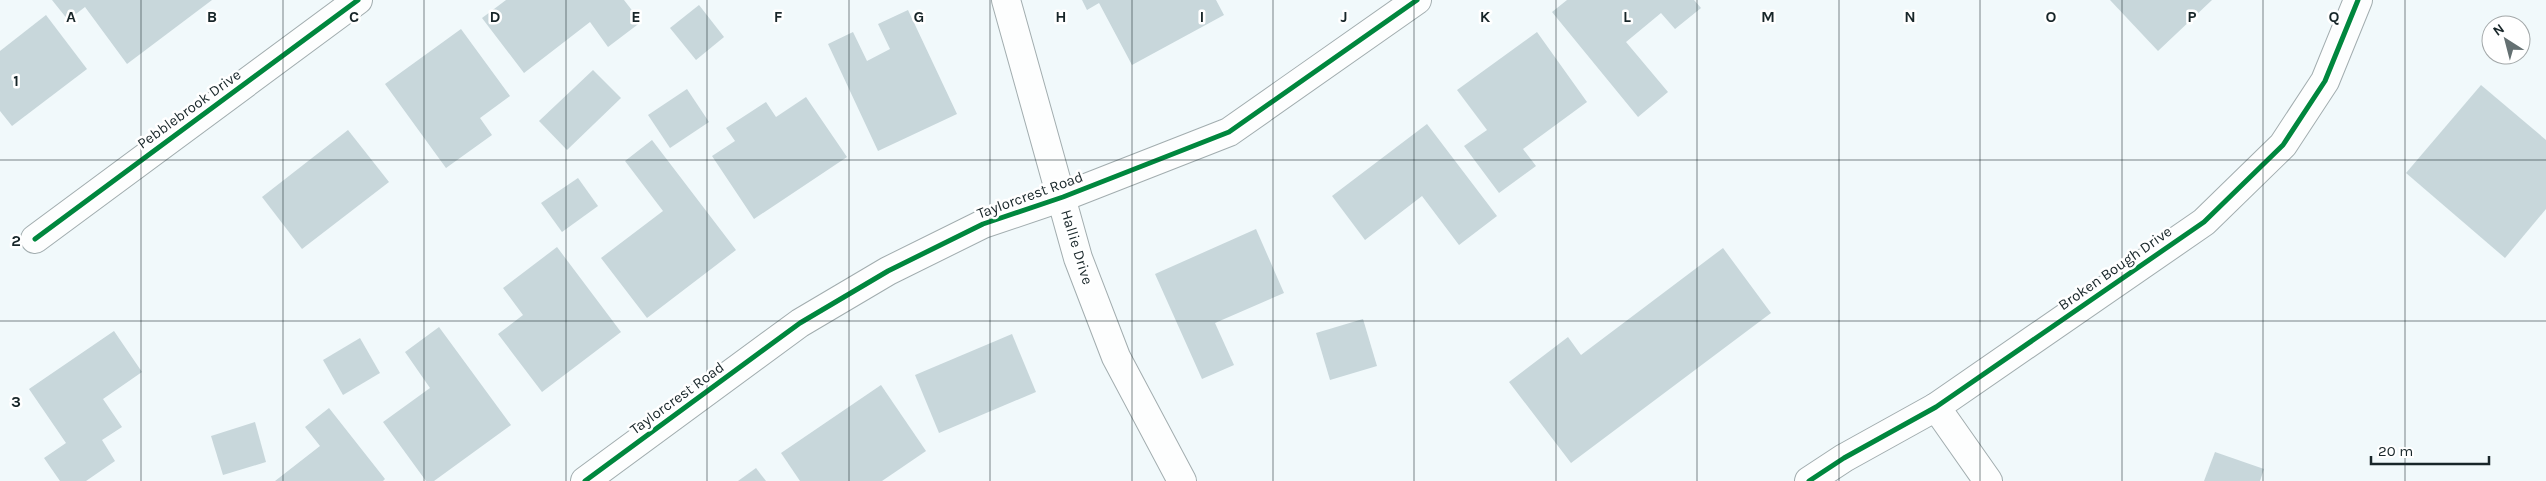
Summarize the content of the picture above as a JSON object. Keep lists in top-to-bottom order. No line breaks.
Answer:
{"streets":{"street":["Pebblebrook Drive","Taylorcrest Road","Hallie Drive","Broken Bough Drive"]},"crossings":[["Taylorcrest Road","Hallie Drive"]],"scale_bar":"20 m","north":"top left","grid":{"columns":["A","B","C","D","E","F","G","H","I","J","K","L","M","N","O","P","Q"],"rows":["1","2","3"]}}
